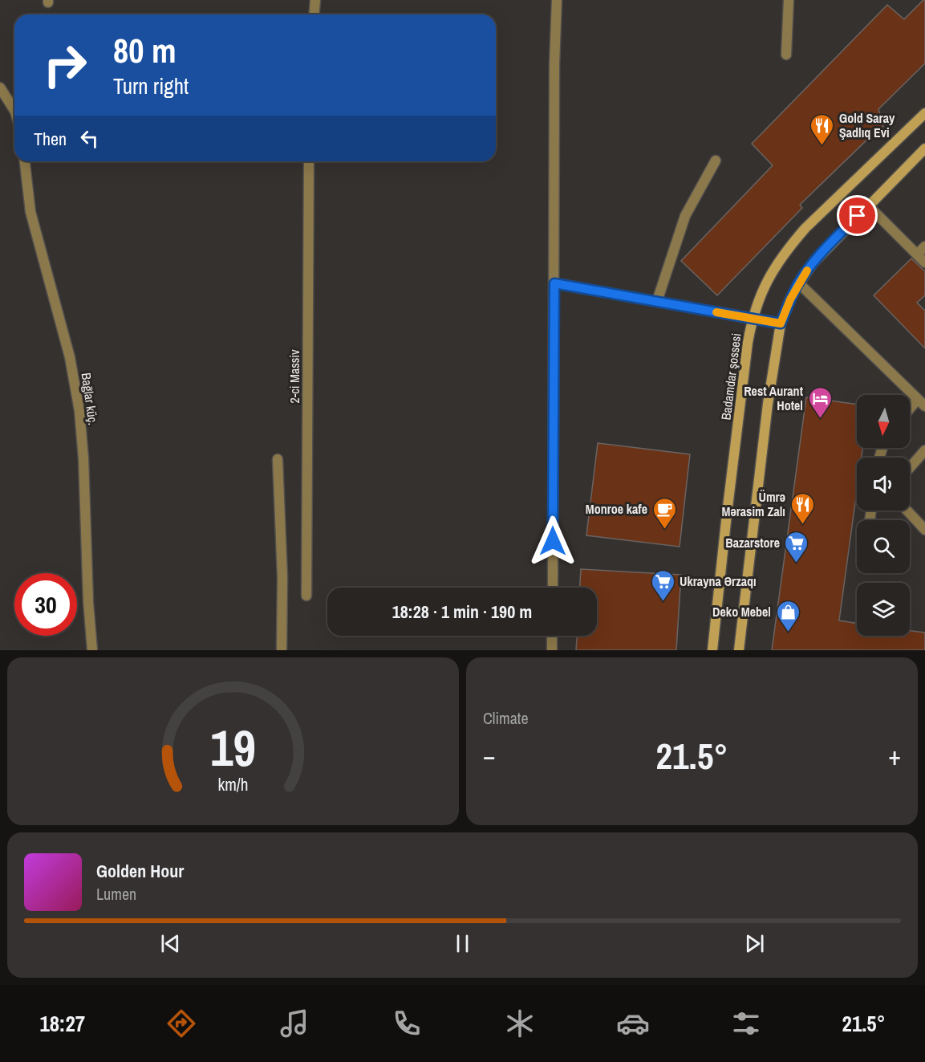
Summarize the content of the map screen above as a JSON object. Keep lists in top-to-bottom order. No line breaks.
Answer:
{"streets":{"main road":["Badamdar şossesi"],"street":["2-ci Massiv","Bağlar küç."]},"places":{"restaurant":["Gold Saray Şadlıq Evi","Ümrə Mərasim Zalı"],"hotel":["Rest Aurant Hotel"],"cafe":["Monroe kafe"],"supermarket":["Bazarstore","Ukrayna Ərzaqı"],"shop":["Deko Mebel"]},"north":"bottom","page":{"turn":["80 m","Turn right"],"then":"Then","limit":"30","trip":"18:28 · 1 min · 190 m","tile":"Climate","heat":["−","21.5°","+"],"song":["Golden Hour","Lumen"],"tabs":["18:27","21.5°"],"gauge":["19","km/h"]}}
